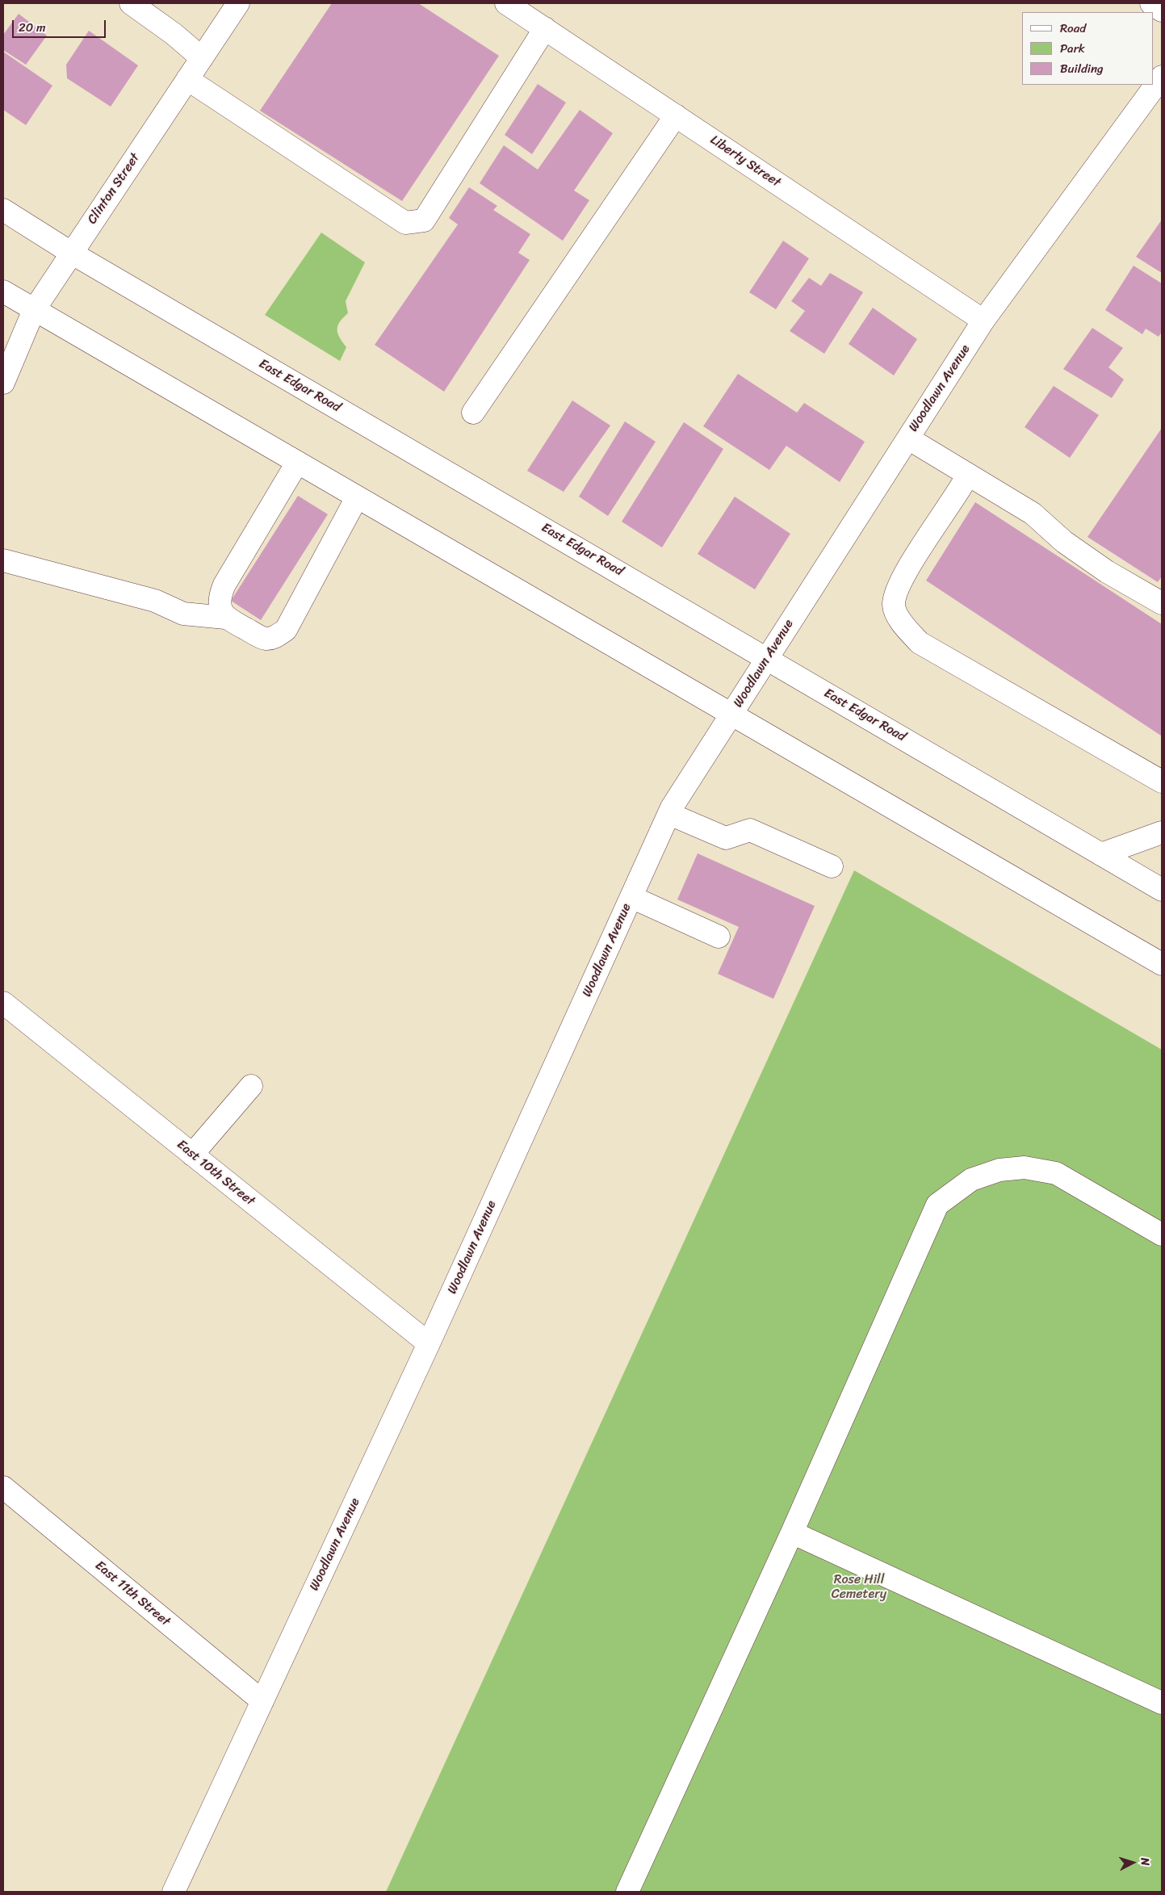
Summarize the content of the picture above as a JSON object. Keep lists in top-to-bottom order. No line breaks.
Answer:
{"streets":{"main road":["Liberty Street","Clinton Street","East Edgar Road","Woodlawn Avenue","East 10th Street","East 11th Street"]},"crossings":[["Liberty Street","Woodlawn Avenue"],["Clinton Street","East Edgar Road"],["East Edgar Road","Woodlawn Avenue"],["Woodlawn Avenue","East 10th Street"],["Woodlawn Avenue","East 11th Street"]],"parks":["Rose Hill Cemetery"],"legend":["Road","Park","Building"],"scale_bar":"20 m","north":"right"}
